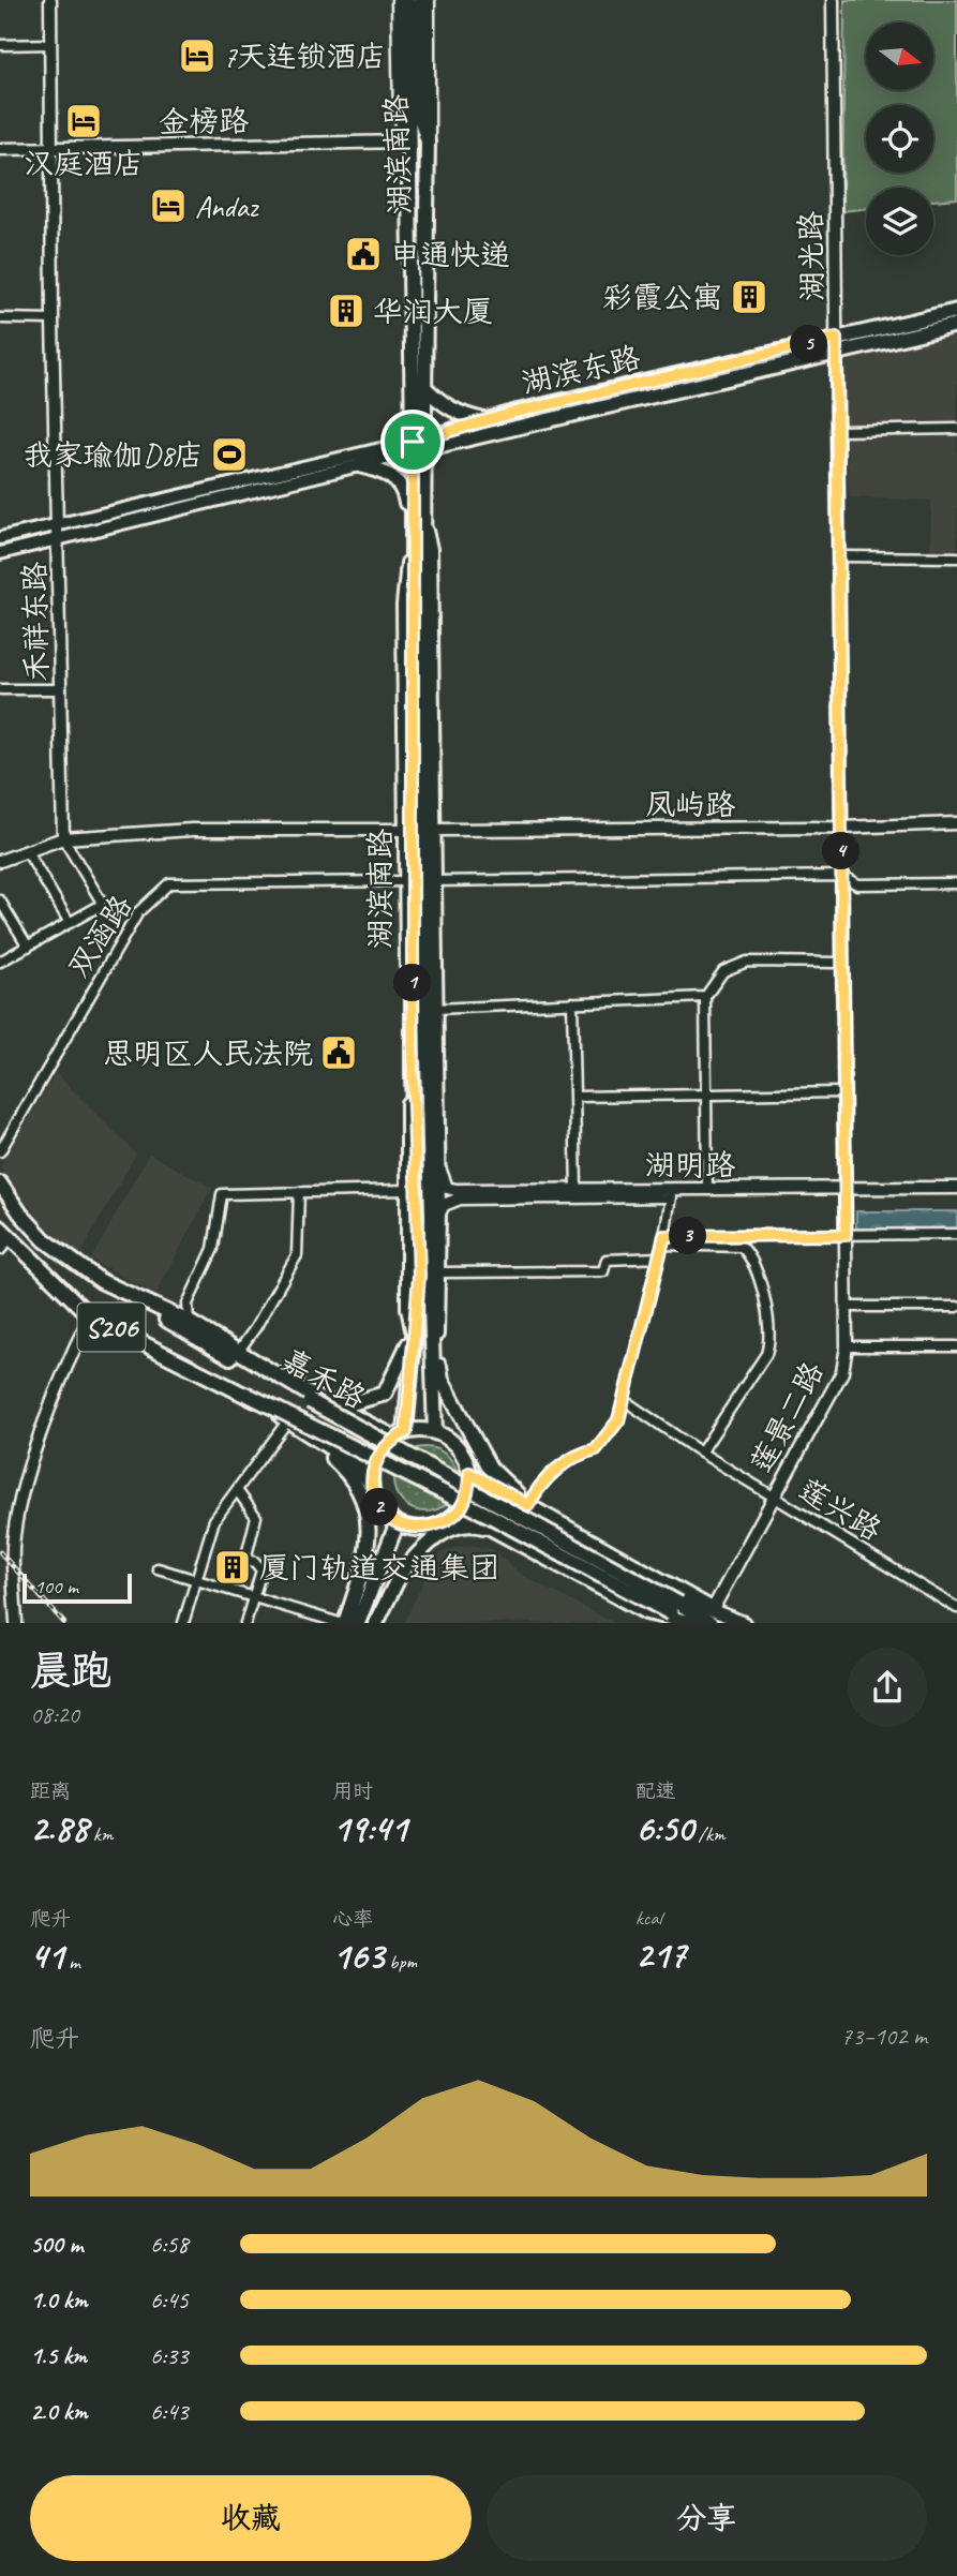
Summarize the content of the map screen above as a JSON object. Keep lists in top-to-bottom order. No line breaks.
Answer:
{"streets":{"main road":["湖滨南路","湖滨东路","S206","嘉禾路"],"street":["金榜路","湖光路","禾祥东路","凤屿路","双涵路","湖明路","莲景二路","莲兴路"]},"crossings":[["金榜路","湖滨南路"],["金榜路","禾祥东路"],["湖滨南路","湖滨东路"],["湖滨南路","凤屿路"],["湖滨南路","双涵路"],["湖滨南路","S206"],["湖光路","湖滨东路"],["湖光路","凤屿路"],["湖光路","双涵路"],["湖光路","湖明路"],["湖光路","莲景二路"],["湖滨东路","禾祥东路"],["禾祥东路","凤屿路"],["湖明路","莲景二路"],["S206","嘉禾路"],["嘉禾路","莲景二路"],["莲景二路","莲兴路"]],"places":{"hotel":["7天连锁酒店","汉庭酒店","Andaz"],"public building":["申通快递","思明区人民法院"],"building":["彩霞公寓","华润大厦","厦门轨道交通集团"],"sports":["我家瑜伽D8店"]},"scale_bar":"100 m","north":"right","page":{"pins":["5","4","1","3","2"],"scale":"100 m","heading":["晨跑","08:20"],"stats":[["距离","2.88 km"],["用时","19:41"],["配速","6:50 /km"],["爬升","41 m"],["心率","163 bpm"],["kcal","217"]],"chart":["爬升","73–102 m"],"list":[{"name":"500 m","note":"6:58"},{"name":"1.0 km","note":"6:45"},{"name":"1.5 km","note":"6:33"},{"name":"2.0 km","note":"6:43"}],"buttons":["收藏","分享"]}}
